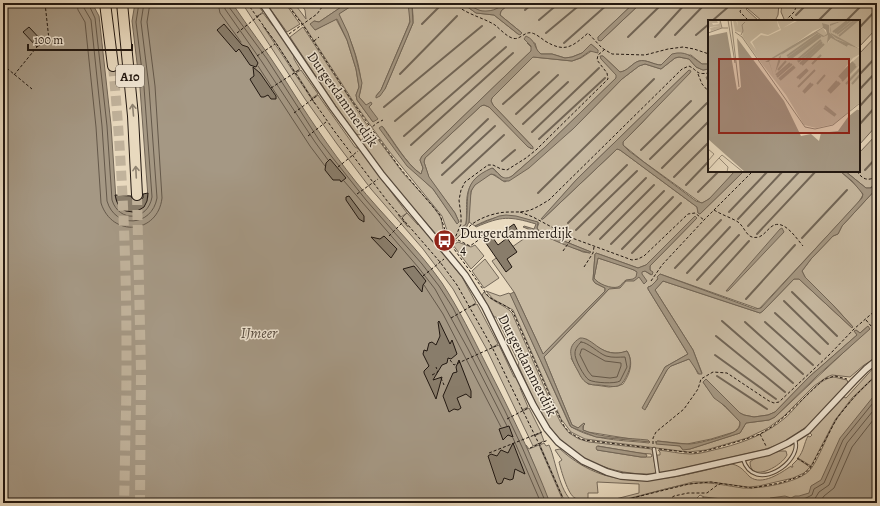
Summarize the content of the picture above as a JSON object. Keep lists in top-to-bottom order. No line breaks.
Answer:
{"streets":{"highway":["A10"],"street":["Durgerdammerdijk"]},"water":["IJmeer"],"places":{"bus stop":["Durgerdammerdijk 4"]},"scale_bar":"100 m"}
